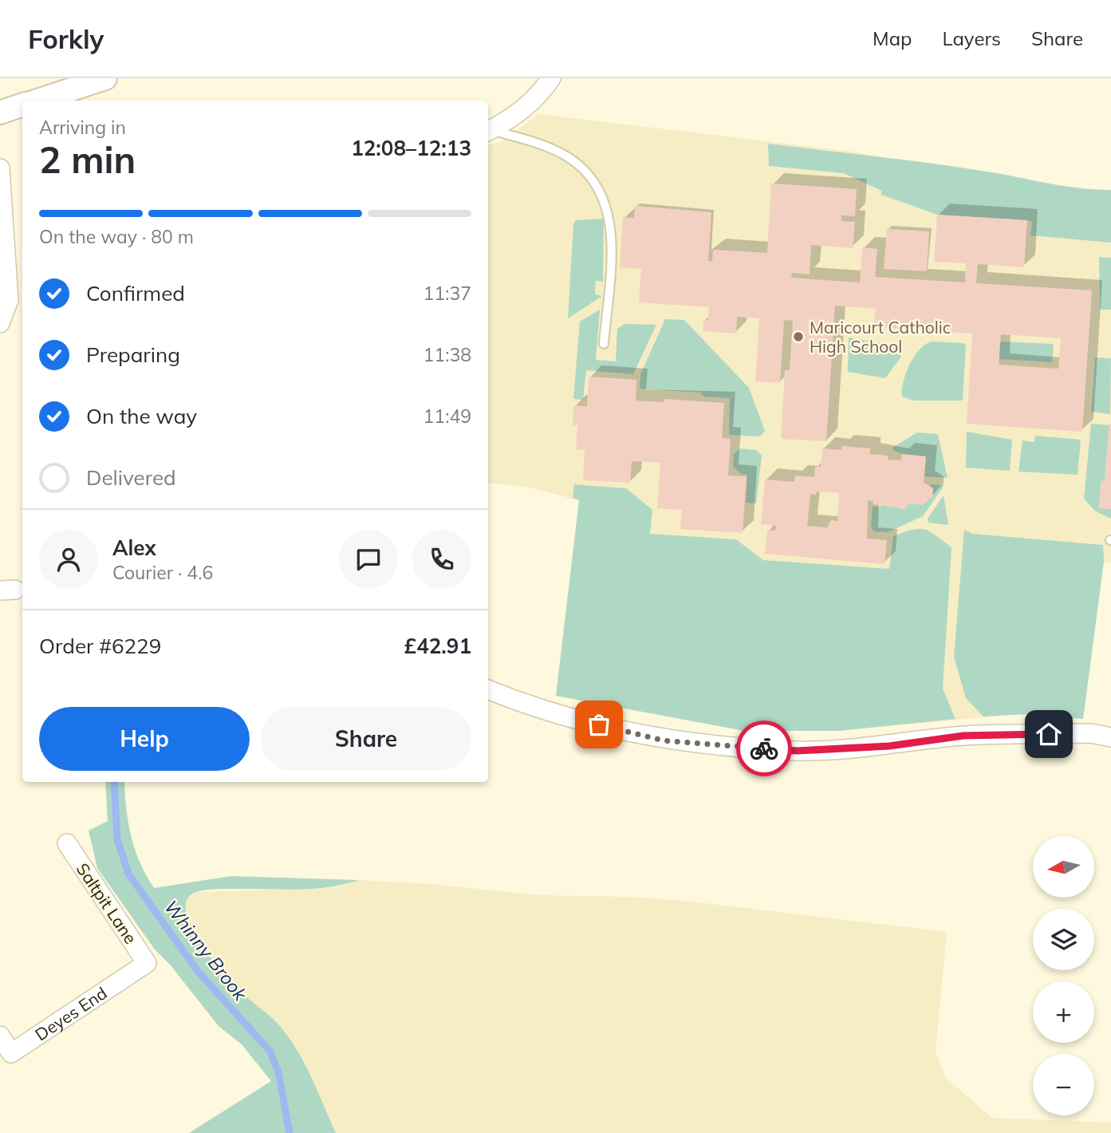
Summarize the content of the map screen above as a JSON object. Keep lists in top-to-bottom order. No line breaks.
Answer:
{"streets":{"street":["Saltpit Lane","Deyes End"]},"crossings":[["Saltpit Lane","Deyes End"]],"water":["Whinny Brook"],"places":["Maricourt Catholic High School"],"north":"left","page":{"header":"Forkly","nav":["Map","Layers","Share"],"heading":["2 min","Arriving in","12:08–12:13"],"panel":["Alex","Courier · 4.6","Order #6229","£42.91"],"bar":"On the way · 80 m","list":[["Confirmed","11:37"],["Preparing","11:38"],["On the way","11:49"],"Delivered"],"buttons":["Help","Share"],"map_buttons":["+","−"]}}
